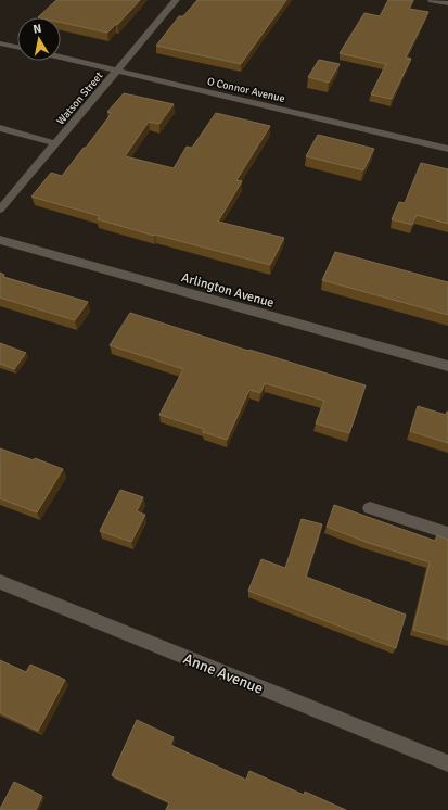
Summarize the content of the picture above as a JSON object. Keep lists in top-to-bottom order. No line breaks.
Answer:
{"streets":{"street":["O Connor Avenue","Watson Street","Arlington Avenue","Anne Avenue"]},"crossings":[["O Connor Avenue","Watson Street"]],"north":"top"}
